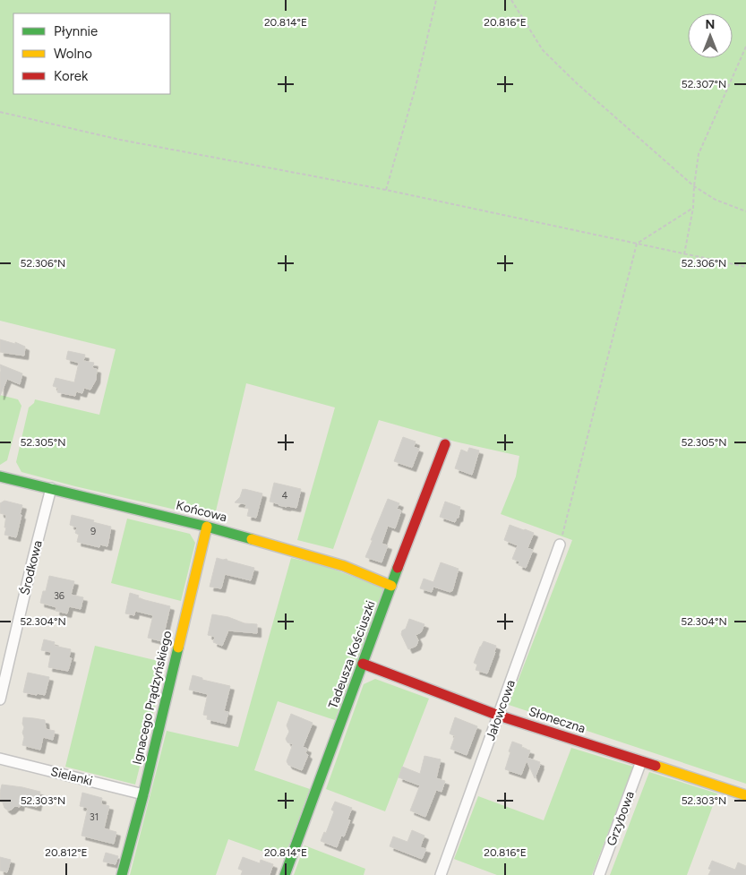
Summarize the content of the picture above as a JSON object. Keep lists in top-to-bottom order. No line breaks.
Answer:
{"streets":{"street":["Końcowa","Środkowa","Tadeusza Kościuszki","Ignacego Prądzyńskiego","Jałowcowa","Słoneczna","Sielanki","Grzybowa"]},"crossings":[["Końcowa","Środkowa"],["Końcowa","Tadeusza Kościuszki"],["Końcowa","Ignacego Prądzyńskiego"],["Tadeusza Kościuszki","Słoneczna"],["Ignacego Prądzyńskiego","Sielanki"],["Jałowcowa","Słoneczna"],["Słoneczna","Grzybowa"]],"house_numbers":["4","9","36","31"],"legend":["Płynnie","Wolno","Korek"],"north":"top","coordinates":["20.814°E","20.816°E","52.307°N","52.306°N","52.305°N","52.304°N","52.303°N","20.812°E"]}
